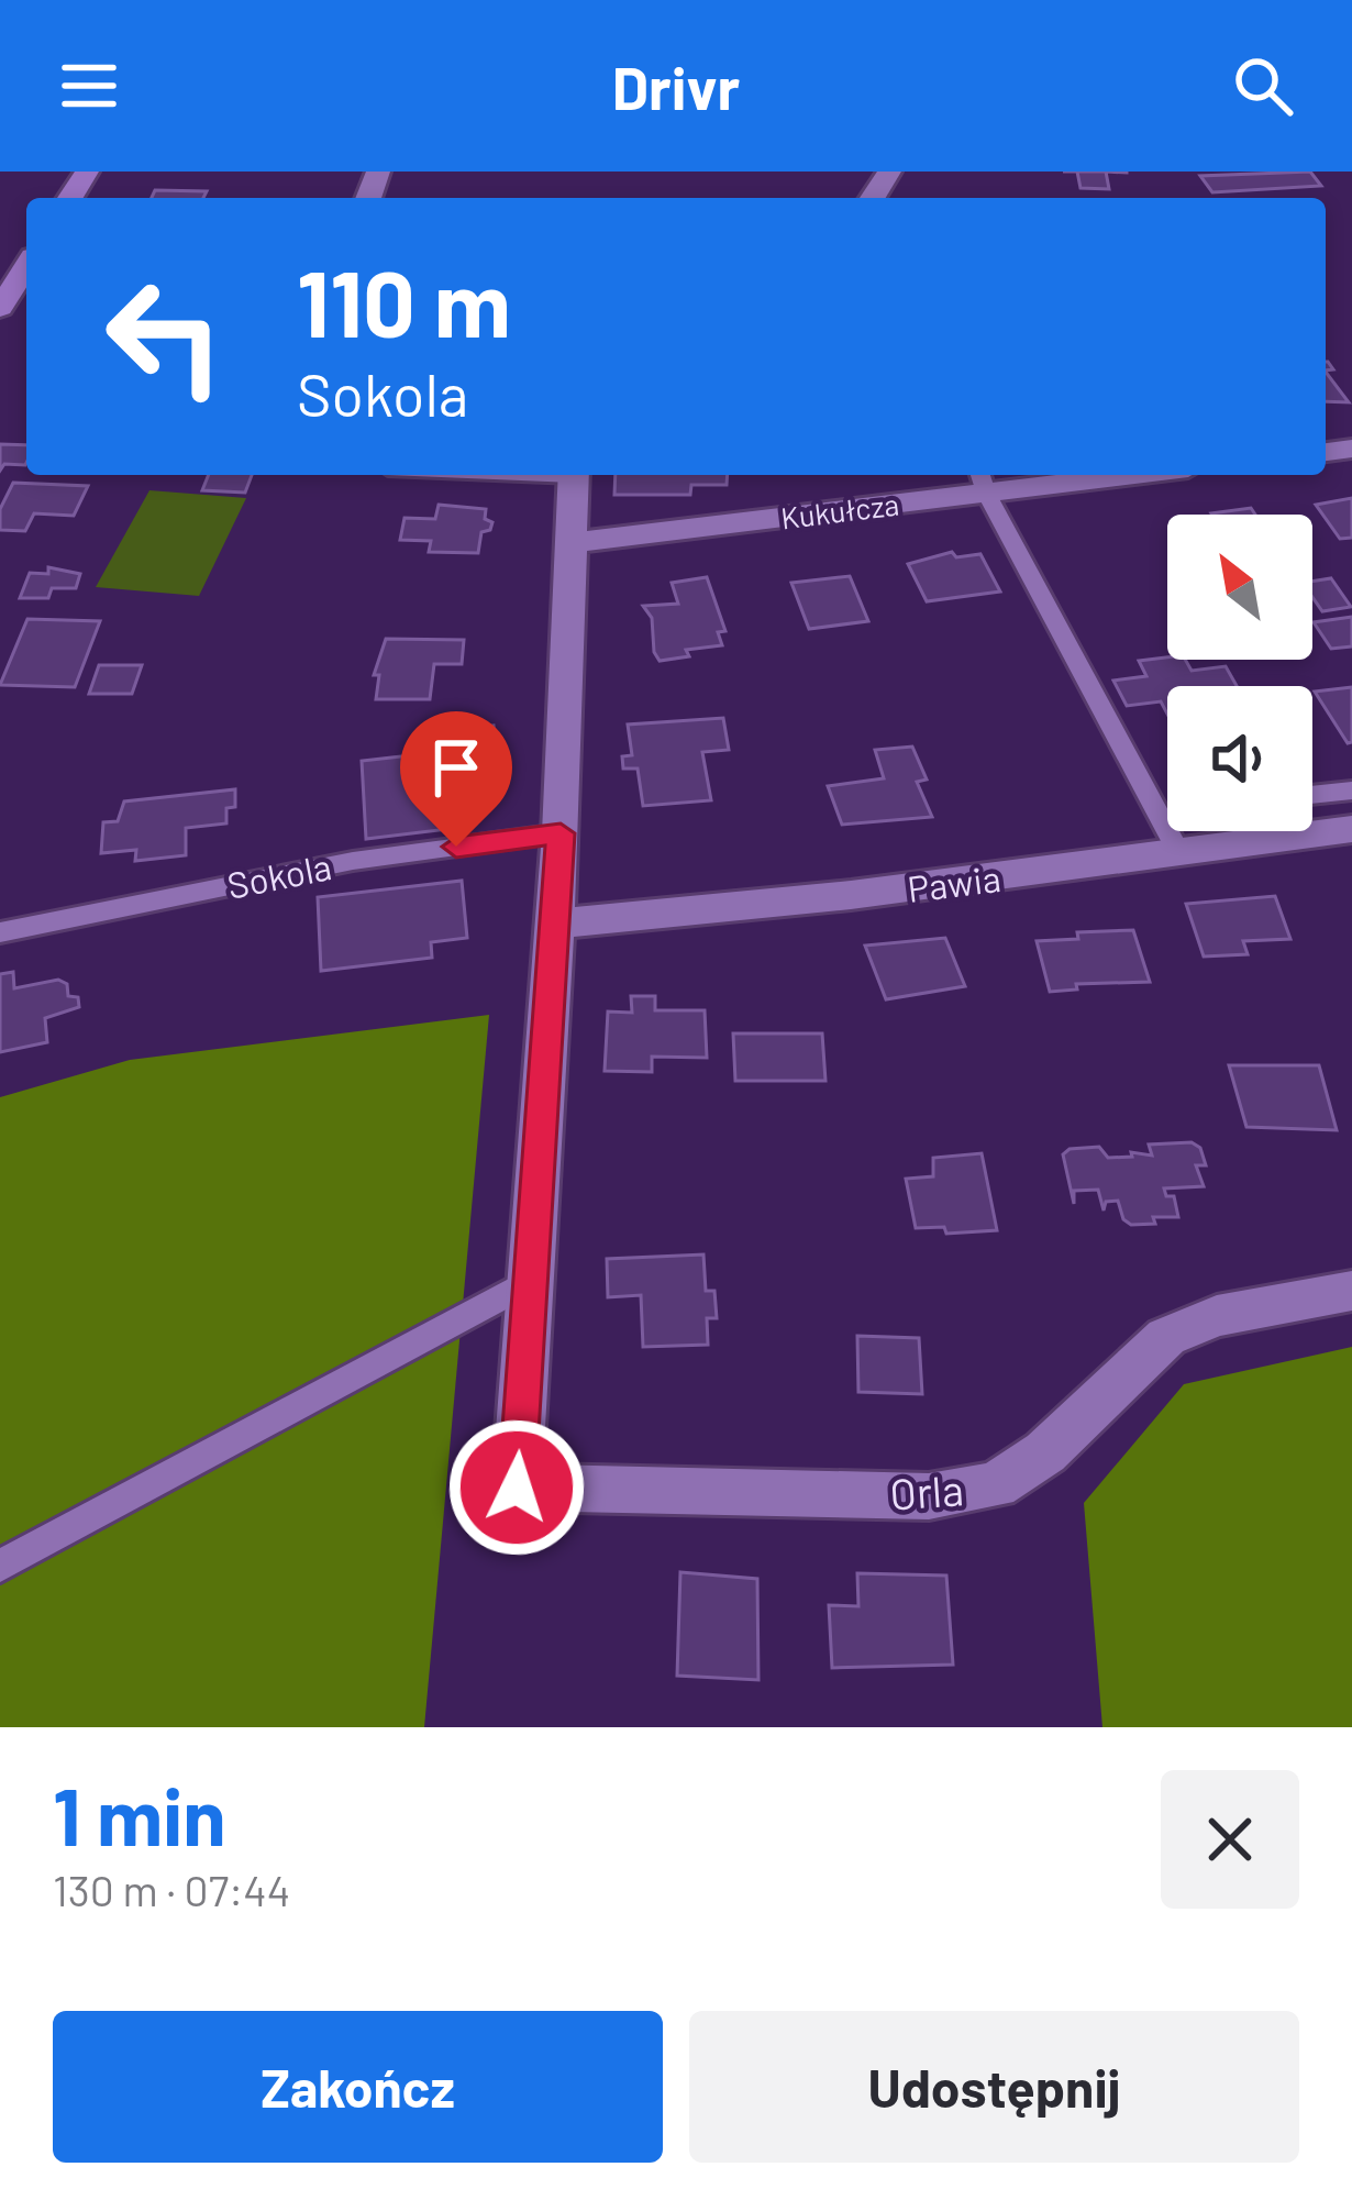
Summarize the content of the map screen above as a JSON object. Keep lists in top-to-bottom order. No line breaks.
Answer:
{"streets":{"street":["Kukułcza","Pawia","Orla"],"lane":["Sokola"]},"north":"top left","page":{"header":"Drivr","turn":["110 m","Sokola"],"heading":["1 min","130 m · 07:44"],"buttons":["Zakończ","Udostępnij"]}}
